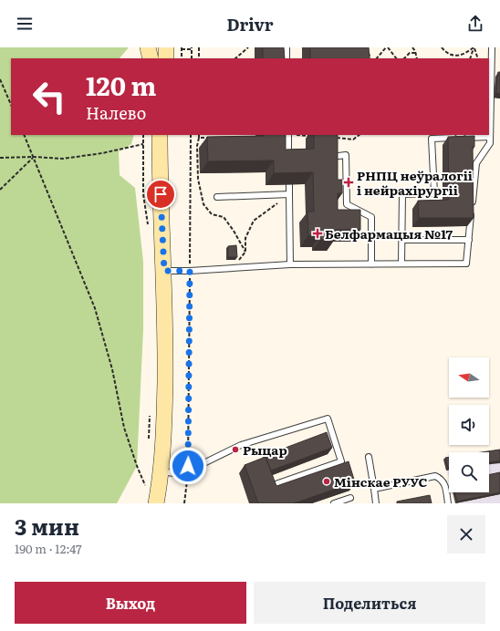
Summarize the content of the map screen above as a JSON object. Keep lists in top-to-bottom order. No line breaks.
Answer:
{"places":{"health":["РНПЦ неўралогіі і нейрахірургіі","Белфармацыя №17"],"other":["Рыцар","Мінскае РУУС"]},"north":"left","page":{"header":"Drivr","turn":["120 m","Налево"],"heading":["3 мин","190 m · 12:47"],"buttons":["Выход","Поделиться"]}}
